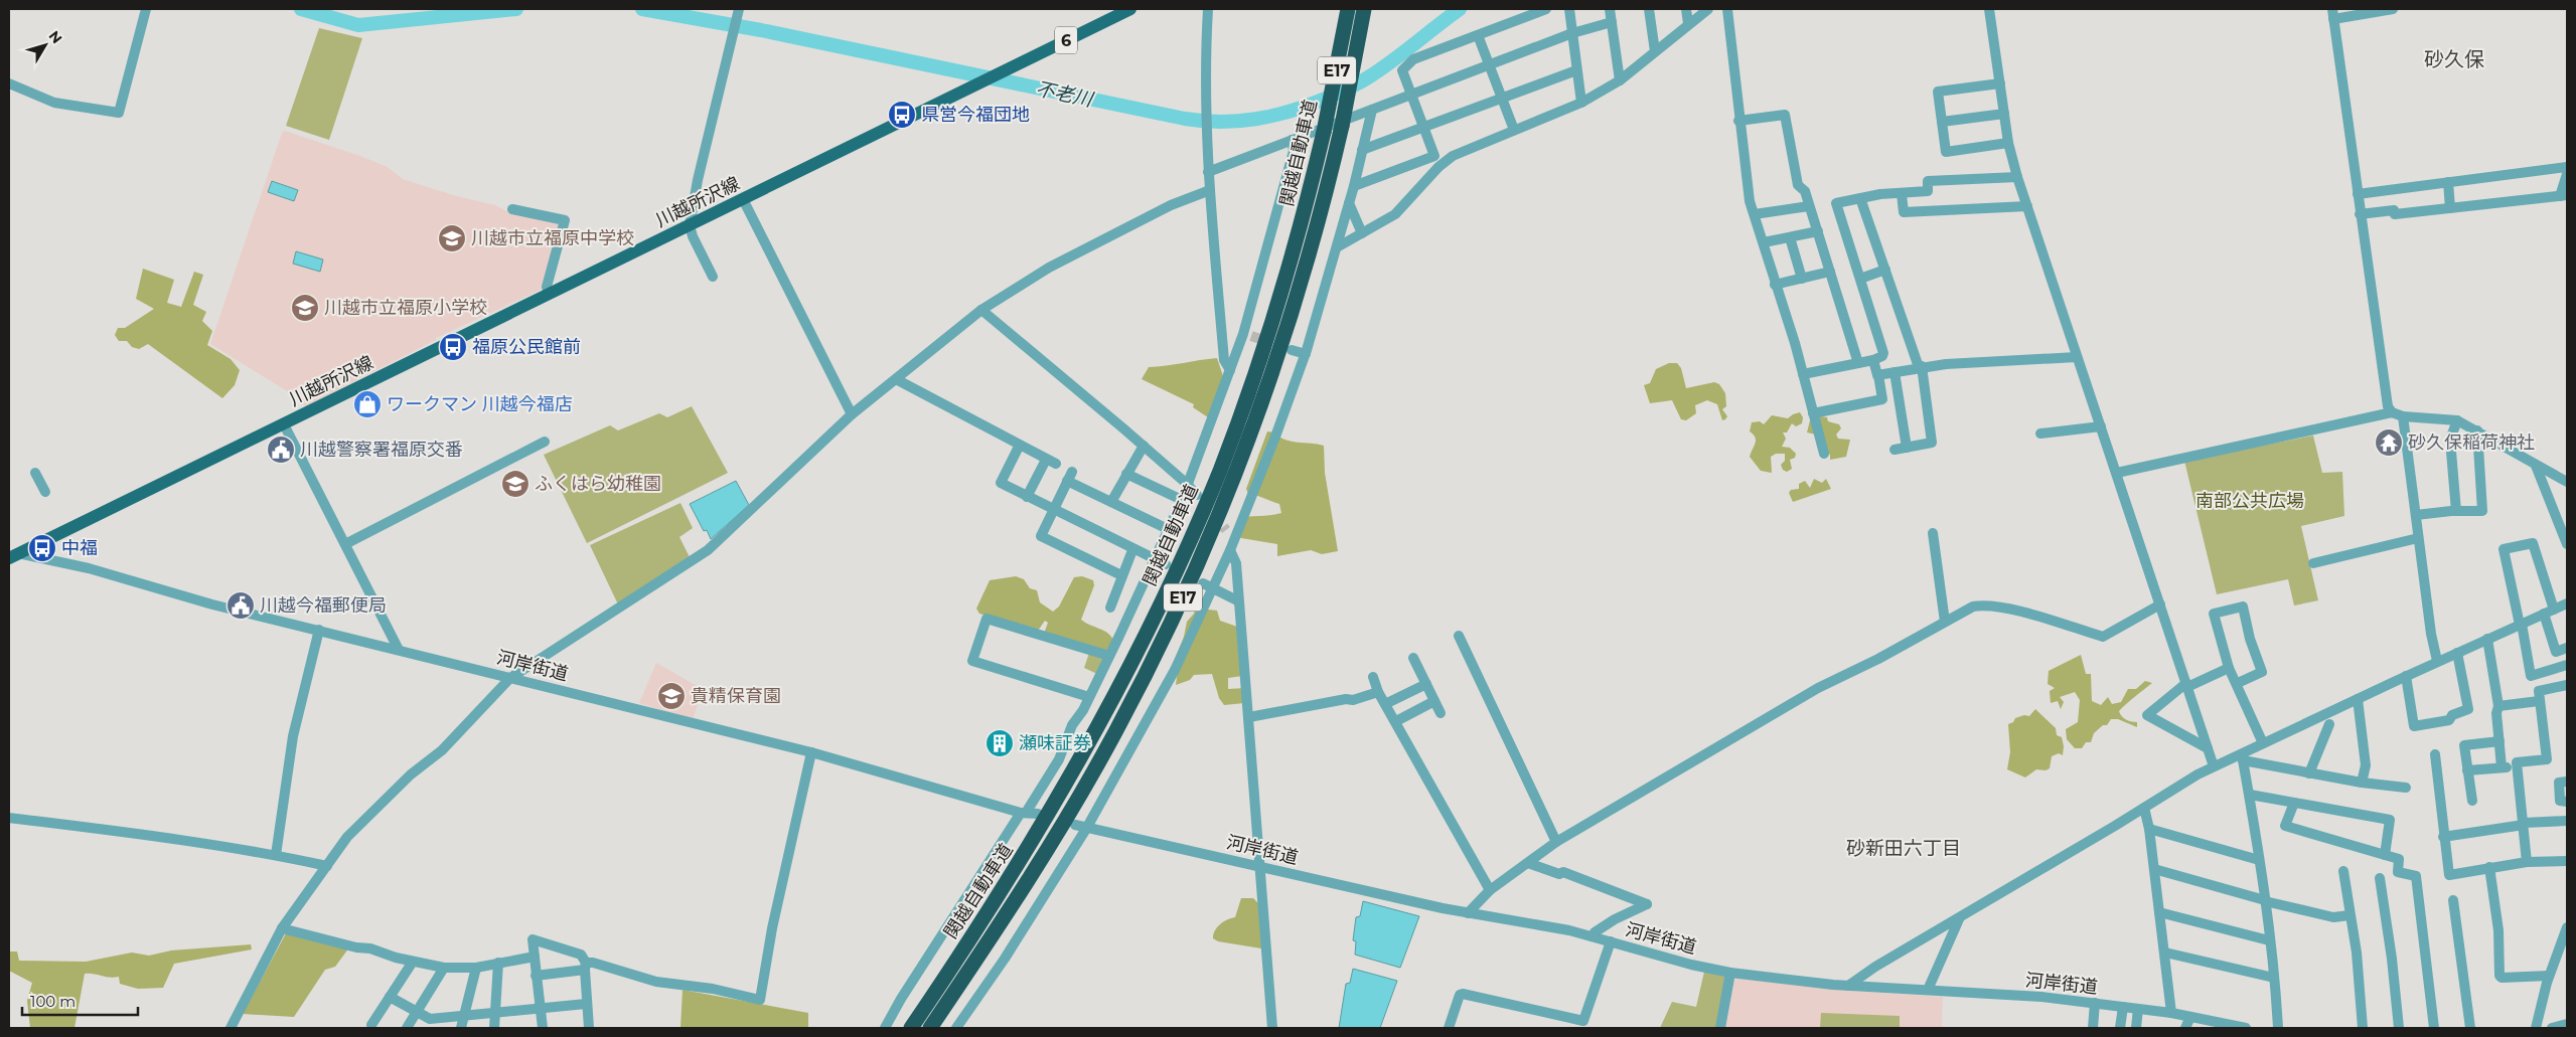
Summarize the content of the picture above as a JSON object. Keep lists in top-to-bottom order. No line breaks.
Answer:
{"streets":{"highway":["E17","関越自動車道"],"main road":["6","川越所沢線"],"street":["河岸街道"]},"crossings":[["川越所沢線","河岸街道"]],"districts":["砂久保","砂新田六丁目"],"water":["不老川"],"parks":["南部公共広場"],"places":{"bus stop":["県営今福団地","福原公民館前","中福"],"school or university":["川越市立福原中学校","川越市立福原小学校","ふくはら幼稚園","貴精保育園"],"shop":["ワークマン 川越今福店"],"temple":["砂久保稲荷神社"],"public building":["川越警察署福原交番","川越今福郵便局"],"building":["瀬味証券"]},"scale_bar":"100 m","north":"top right"}
